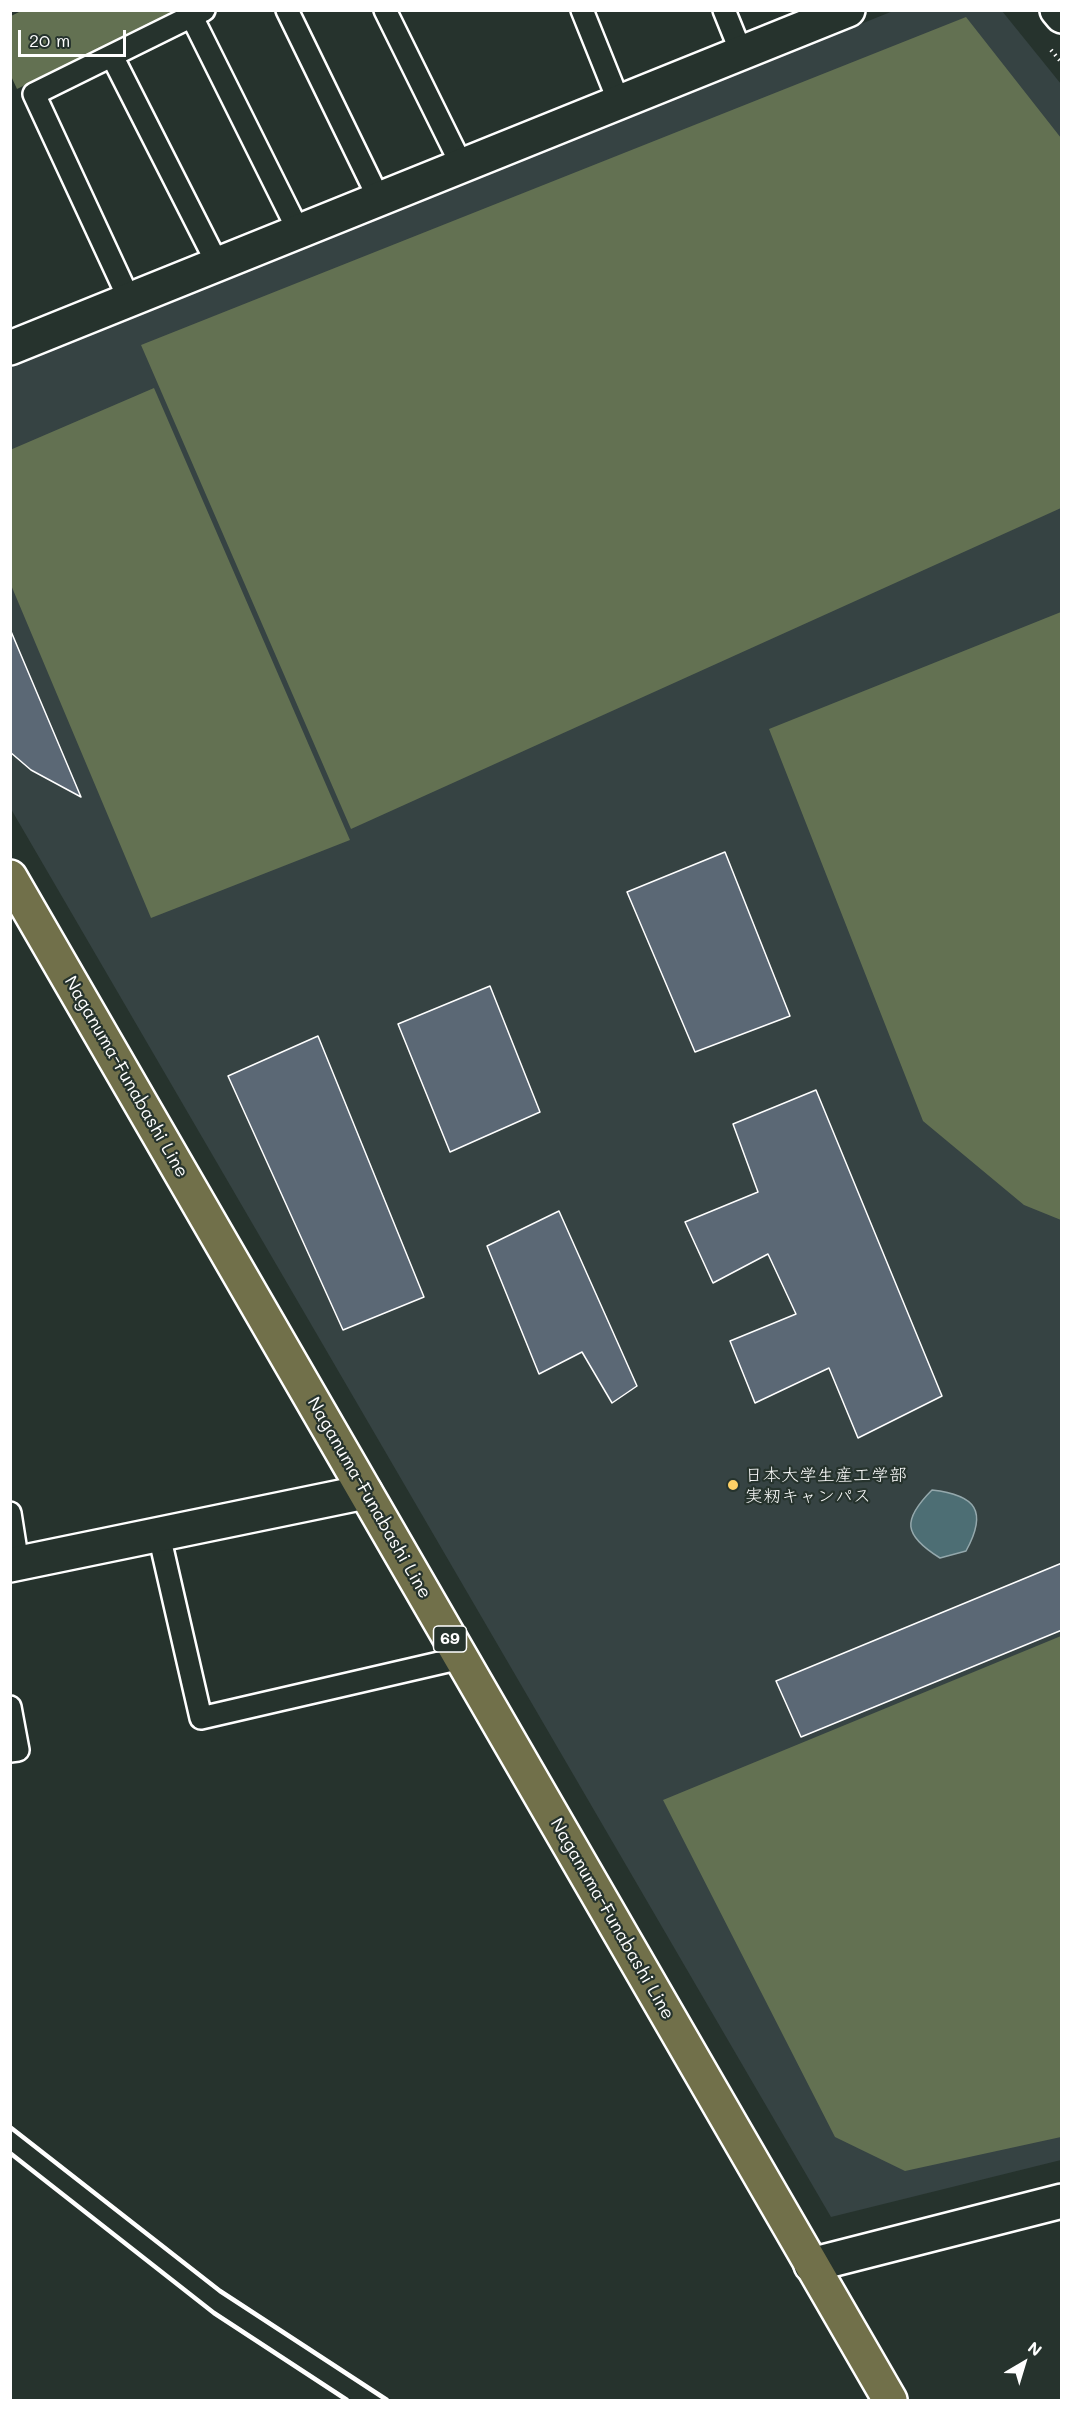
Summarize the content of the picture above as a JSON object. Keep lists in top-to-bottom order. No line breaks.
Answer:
{"streets":{"main road":["Naganuma-Funabashi Line","69"]},"places":["日本大学生産工学部 実籾キャンパス"],"scale_bar":"20 m","north":"top right"}
